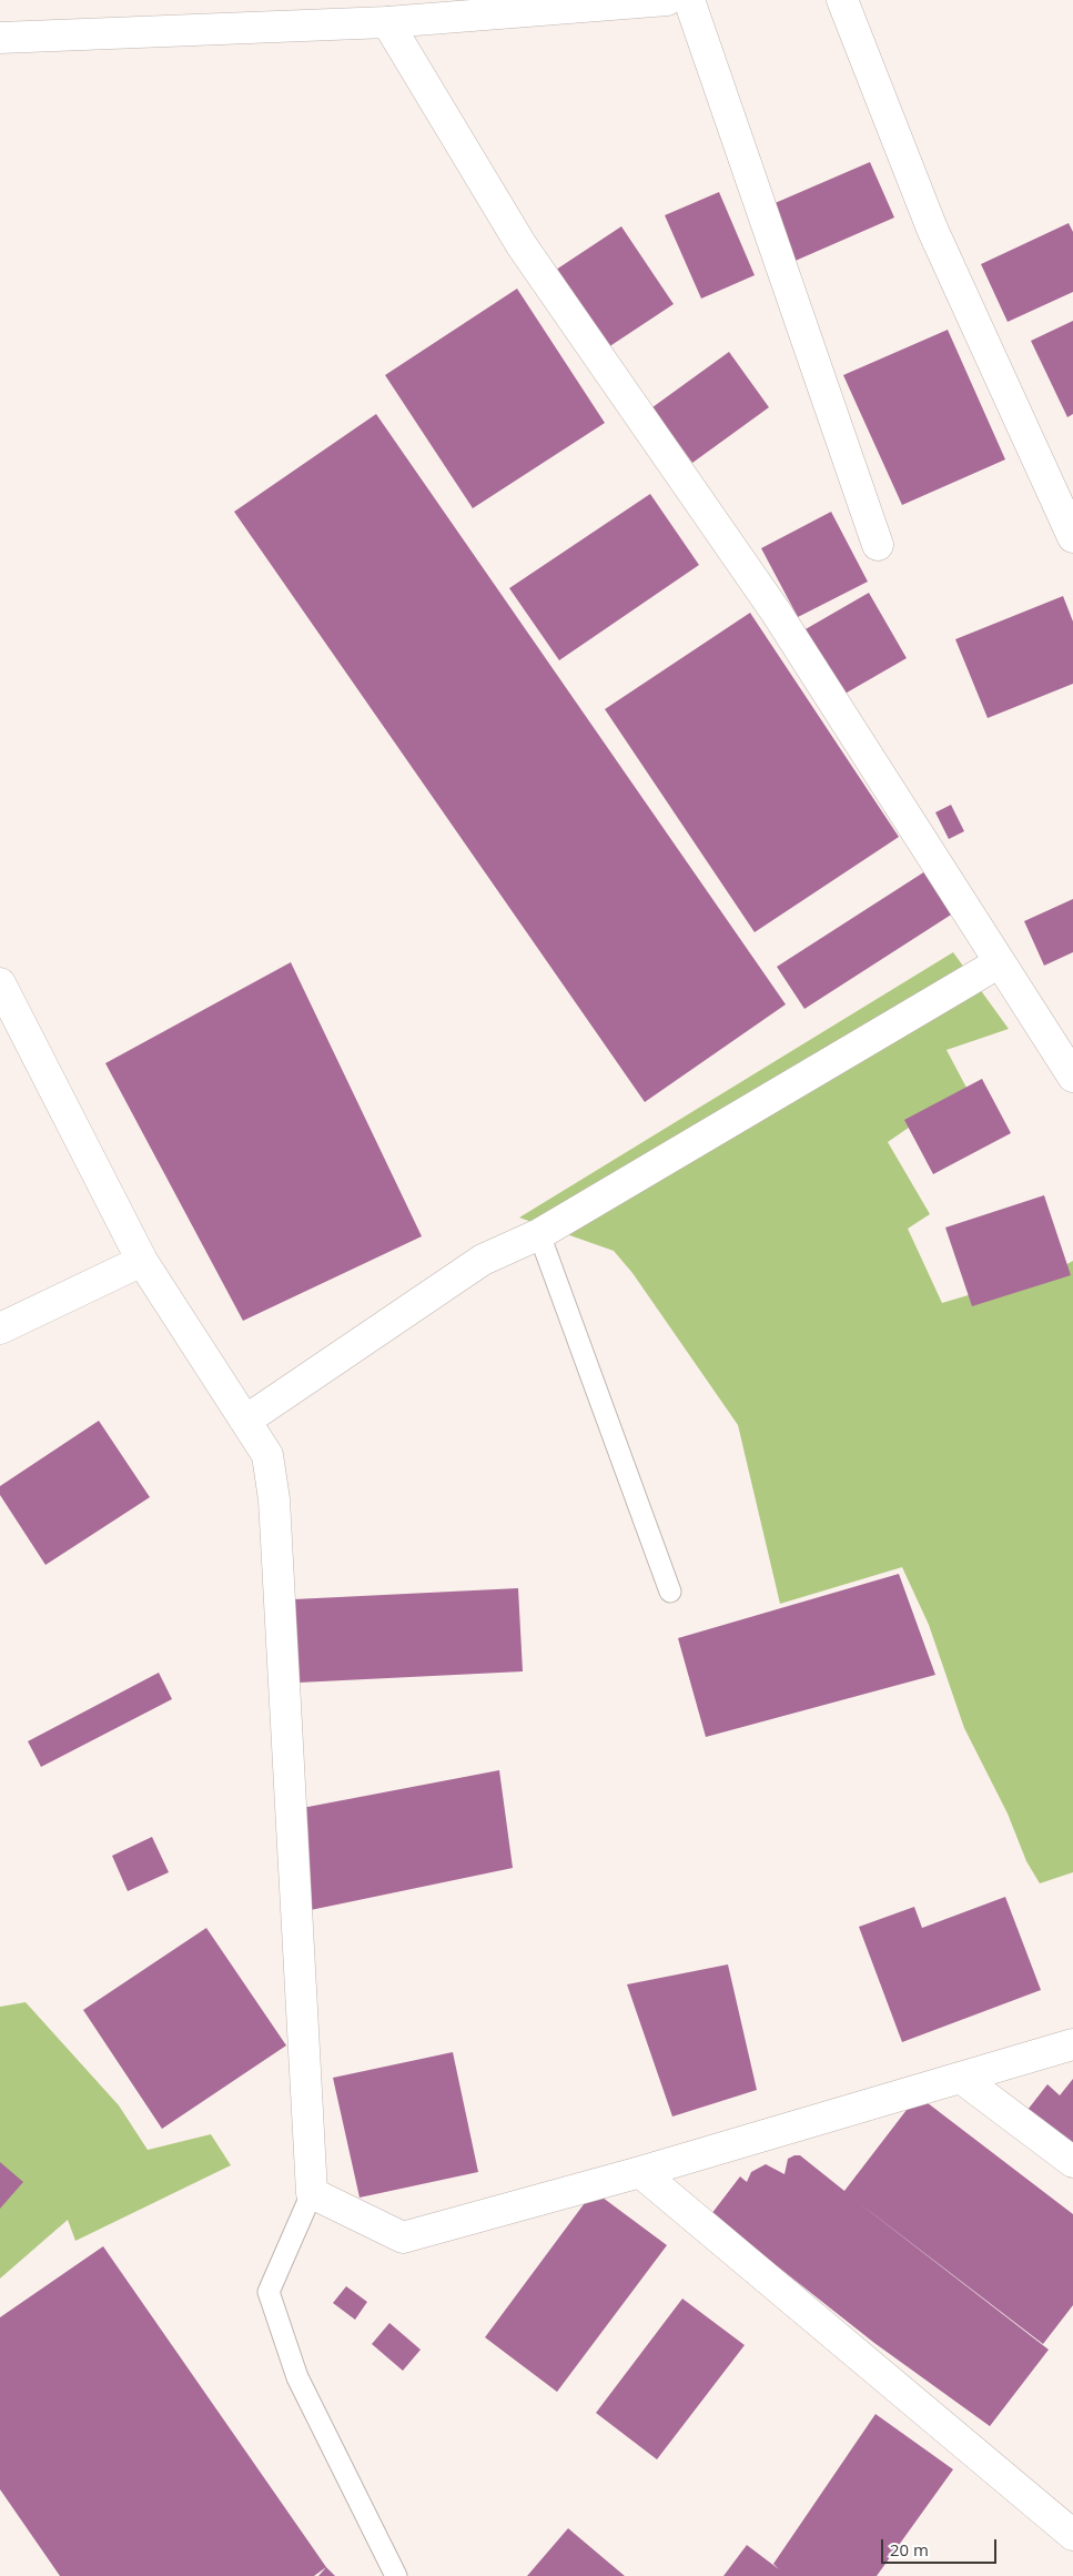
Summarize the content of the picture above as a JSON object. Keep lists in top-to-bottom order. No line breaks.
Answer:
{"scale_bar":"20 m"}
